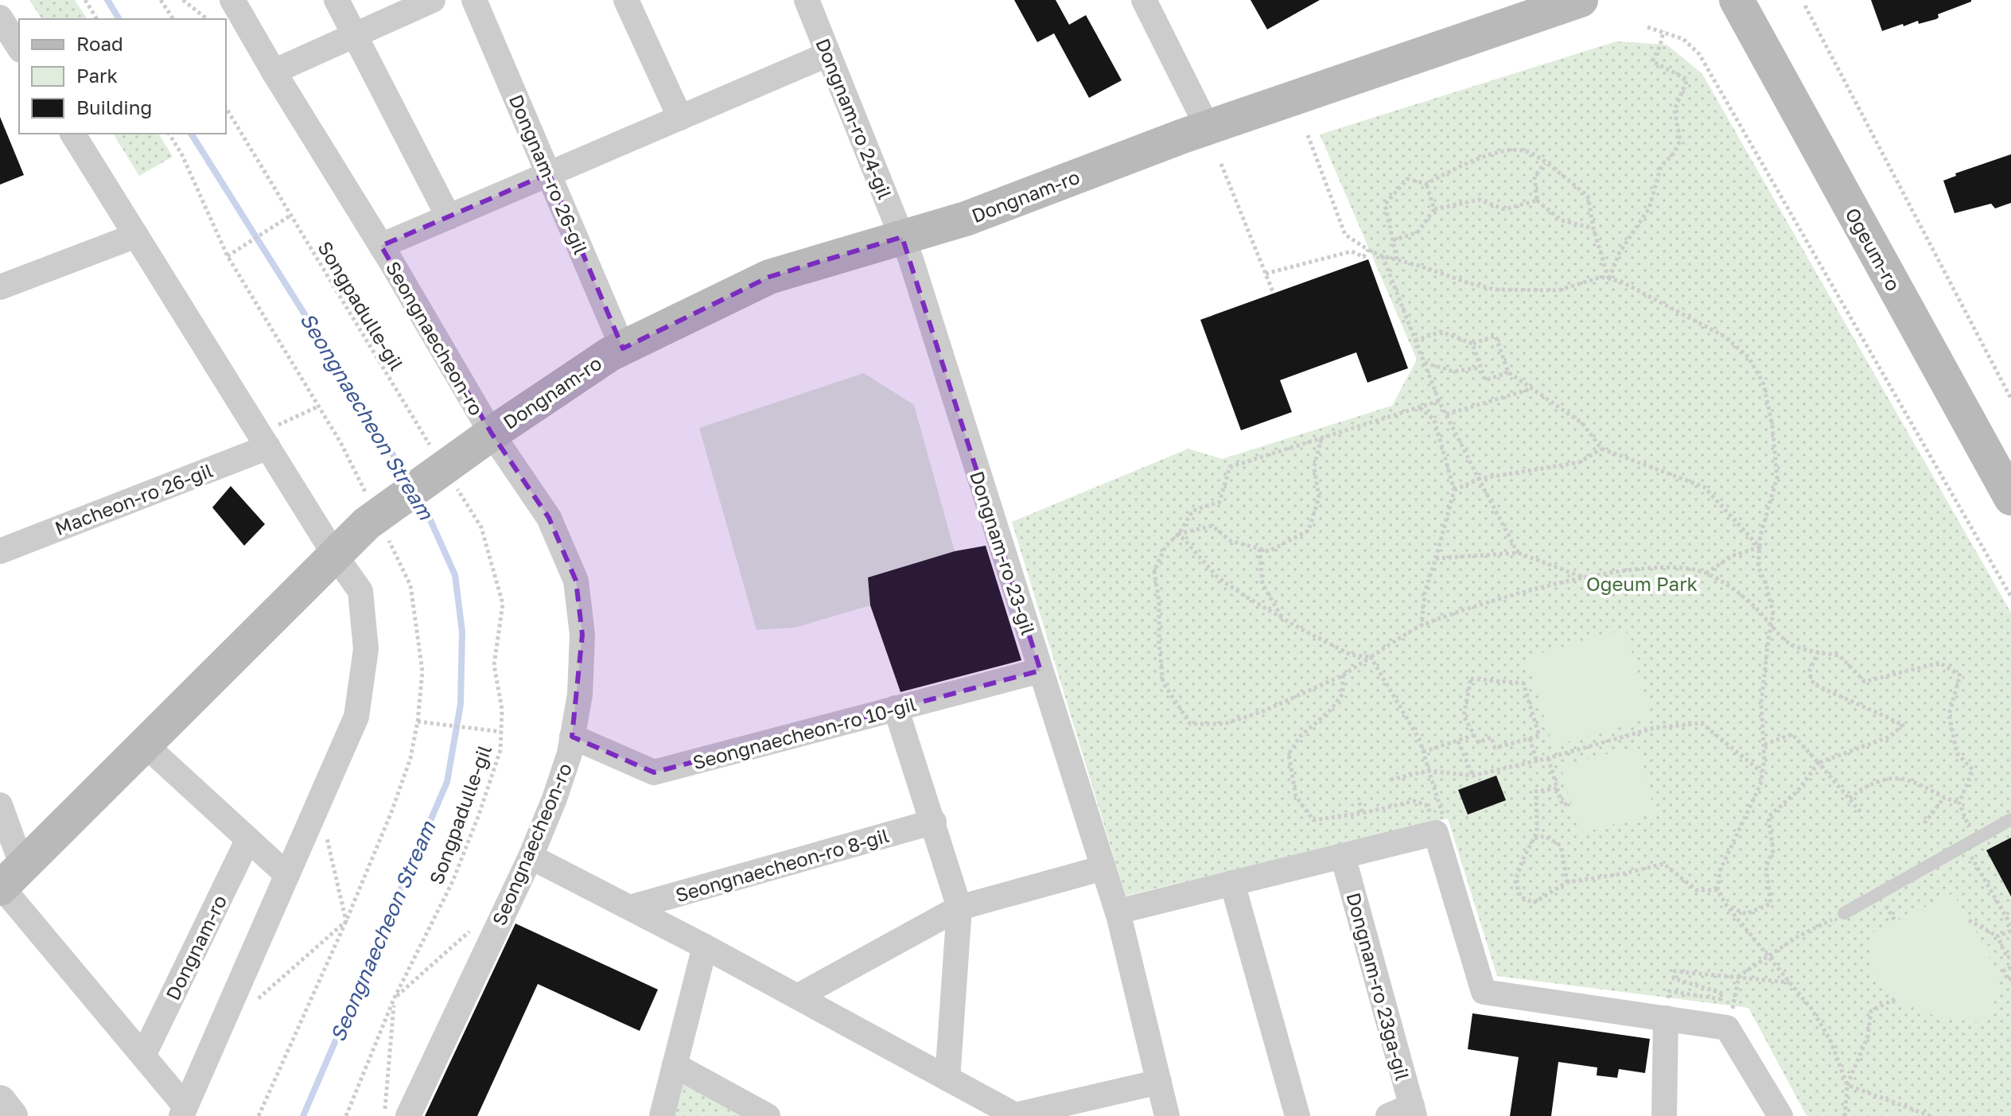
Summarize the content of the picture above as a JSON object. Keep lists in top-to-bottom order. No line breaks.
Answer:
{"streets":{"main road":["Dongnam-ro","Ogeum-ro"],"street":["Dongnam-ro 24-gil","Dongnam-ro 26-gil","Seongnaecheon-ro","Macheon-ro 26-gil","Dongnam-ro 23-gil","Seongnaecheon-ro 10-gil","Seongnaecheon-ro 8-gil","Dongnam-ro 23ga-gil"],"path":["Songpadulle-gil"]},"crossings":[["Dongnam-ro 24-gil","Dongnam-ro"],["Dongnam-ro 24-gil","Dongnam-ro 23-gil"],["Dongnam-ro 26-gil","Dongnam-ro"],["Dongnam-ro","Seongnaecheon-ro"],["Dongnam-ro","Dongnam-ro 23-gil"],["Seongnaecheon-ro","Seongnaecheon-ro 10-gil"],["Seongnaecheon-ro","Seongnaecheon-ro 8-gil"],["Dongnam-ro 23-gil","Seongnaecheon-ro 10-gil"],["Dongnam-ro 23-gil","Seongnaecheon-ro 8-gil"]],"water":["Seongnaecheon Stream"],"parks":["Ogeum Park"],"legend":["Road","Park","Building"]}
